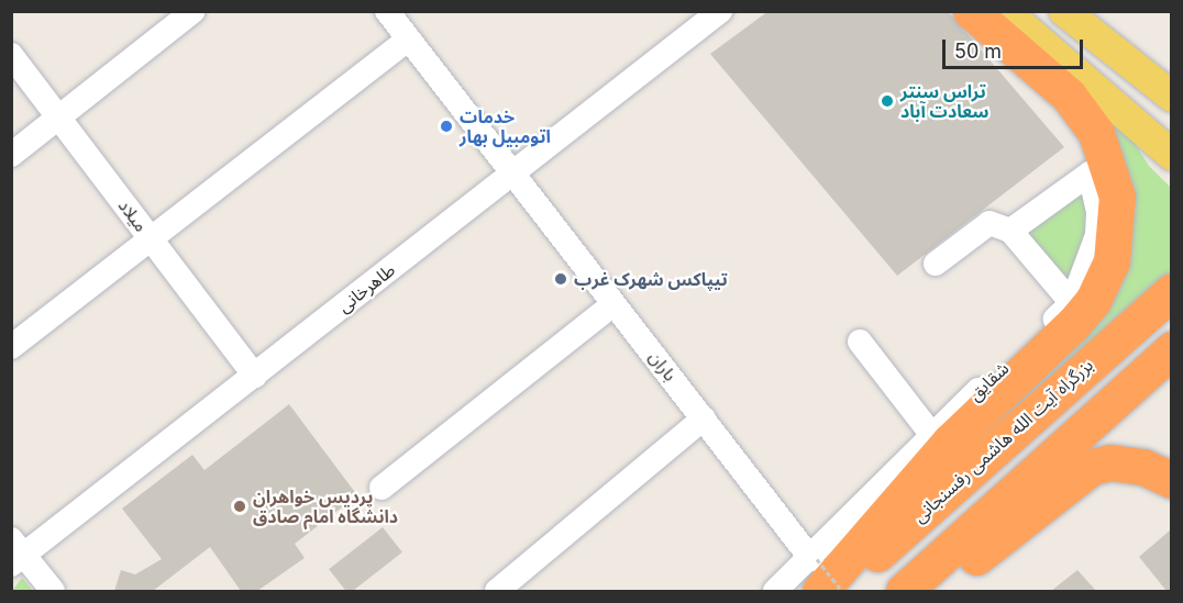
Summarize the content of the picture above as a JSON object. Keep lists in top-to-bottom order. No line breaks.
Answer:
{"streets":{"highway":["بزرگراه آیت الله هاشمی رفسنجانی"],"street":["میلاد","طاهرخانی","باران","شقایق"]},"crossings":[["میلاد","طاهرخانی"],["طاهرخانی","باران"],["باران","شقایق"]],"places":["تراس سنتر سعادت آباد","خدمات اتومبیل بهار","تیپاکس شهرک غرب","پردیس خواهران دانشگاه امام صادق"],"scale_bar":"50 m"}
